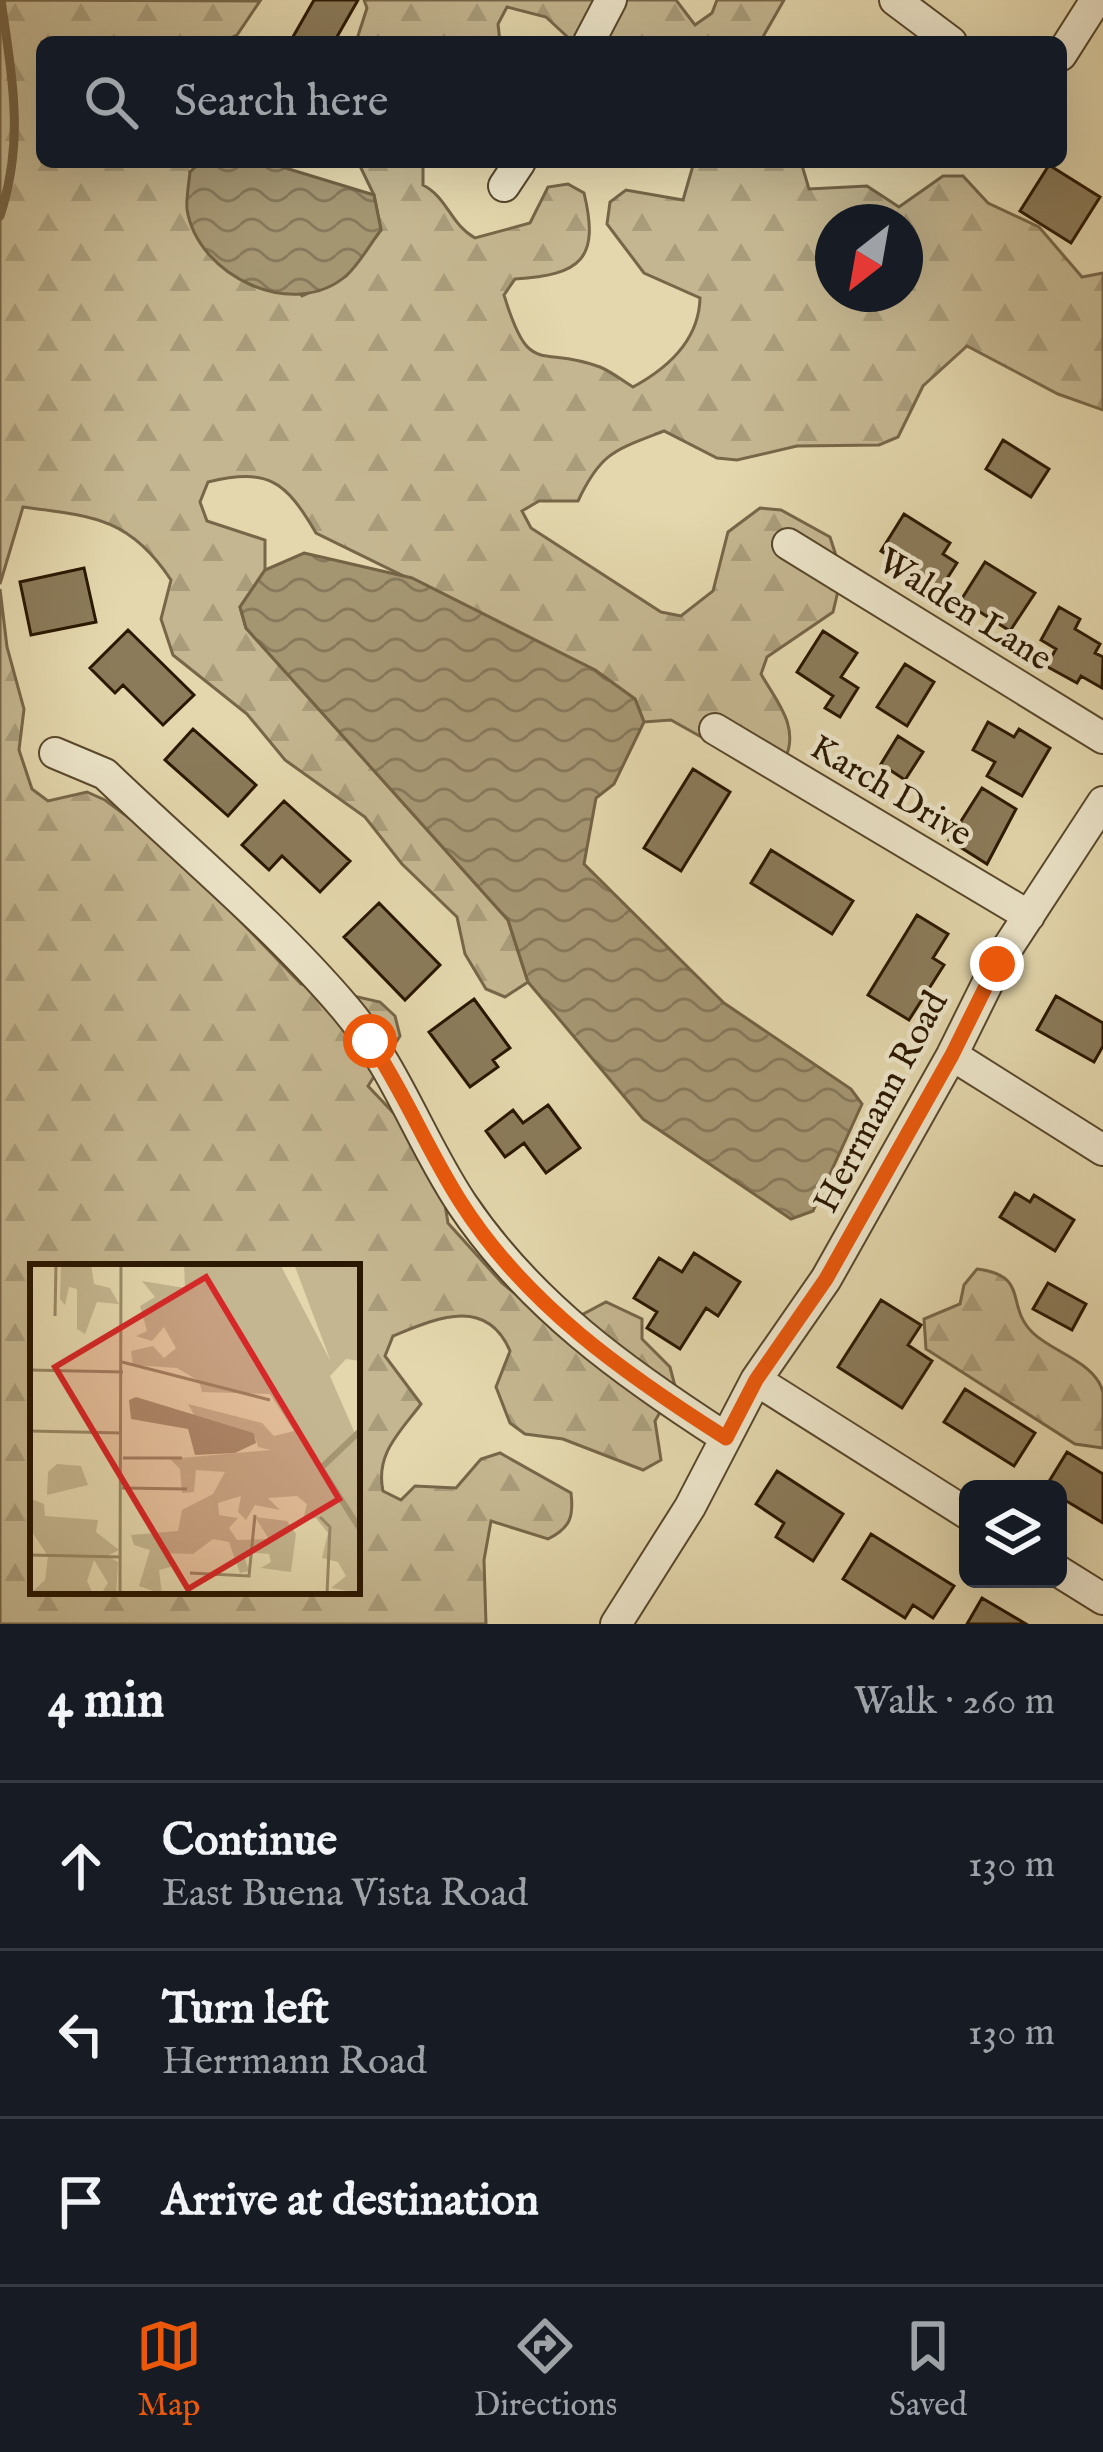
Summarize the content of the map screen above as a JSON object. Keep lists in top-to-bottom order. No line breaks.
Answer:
{"streets":{"street":["Walden Lane","Karch Drive","Herrmann Road"]},"crossings":[["Karch Drive","Herrmann Road"]],"north":"bottom left","page":{"search":"Search here","heading":["4 min","Walk · 260 m"],"list":[["Continue","East Buena Vista Road","130 m"],["Turn left","Herrmann Road","130 m"],"Arrive at destination"],"nav":["Map","Directions","Saved"]}}
